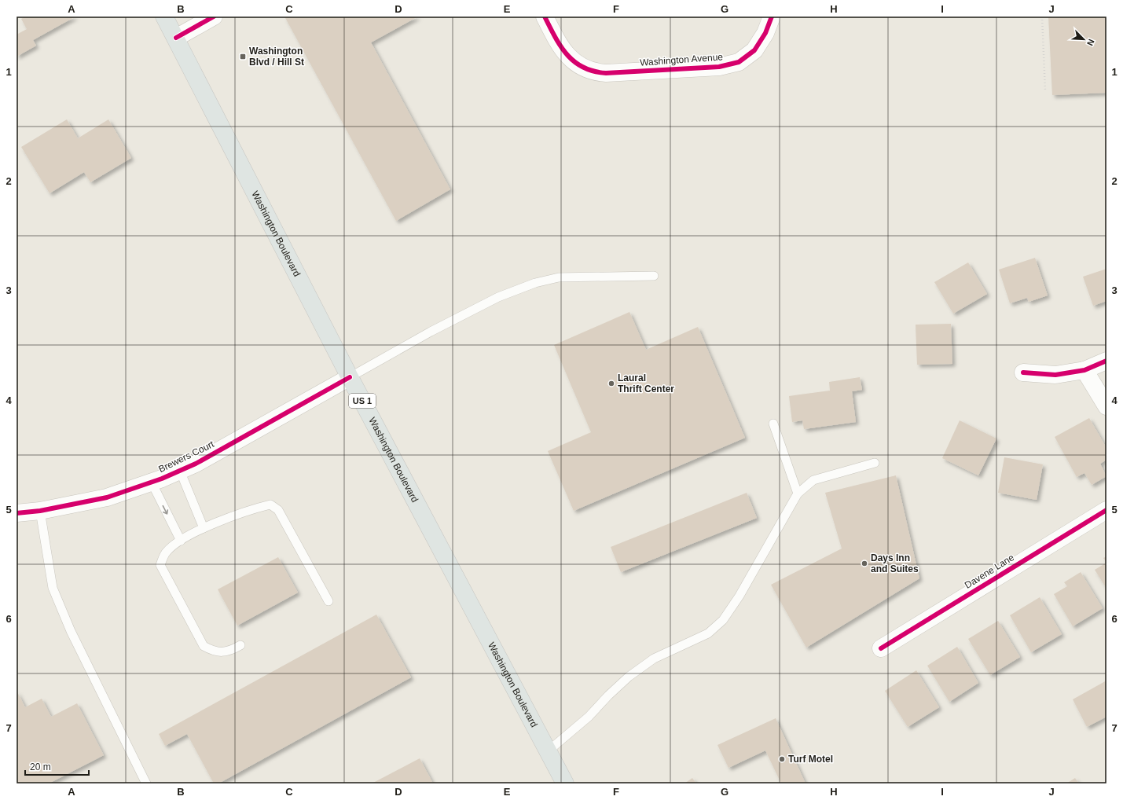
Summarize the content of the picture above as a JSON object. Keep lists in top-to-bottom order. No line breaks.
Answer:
{"streets":{"main road":["Washington Boulevard","US 1"],"street":["Washington Avenue","Brewers Court","Davene Lane"]},"crossings":[["Washington Boulevard","Brewers Court"]],"places":{"transit":["Washington Blvd / Hill St"],"other":["Laural Thrift Center","Days Inn and Suites","Turf Motel"]},"scale_bar":"20 m","north":"bottom right","grid":{"columns":["A","B","C","D","E","F","G","H","I","J"],"rows":["1","2","3","4","5","6","7"]}}
